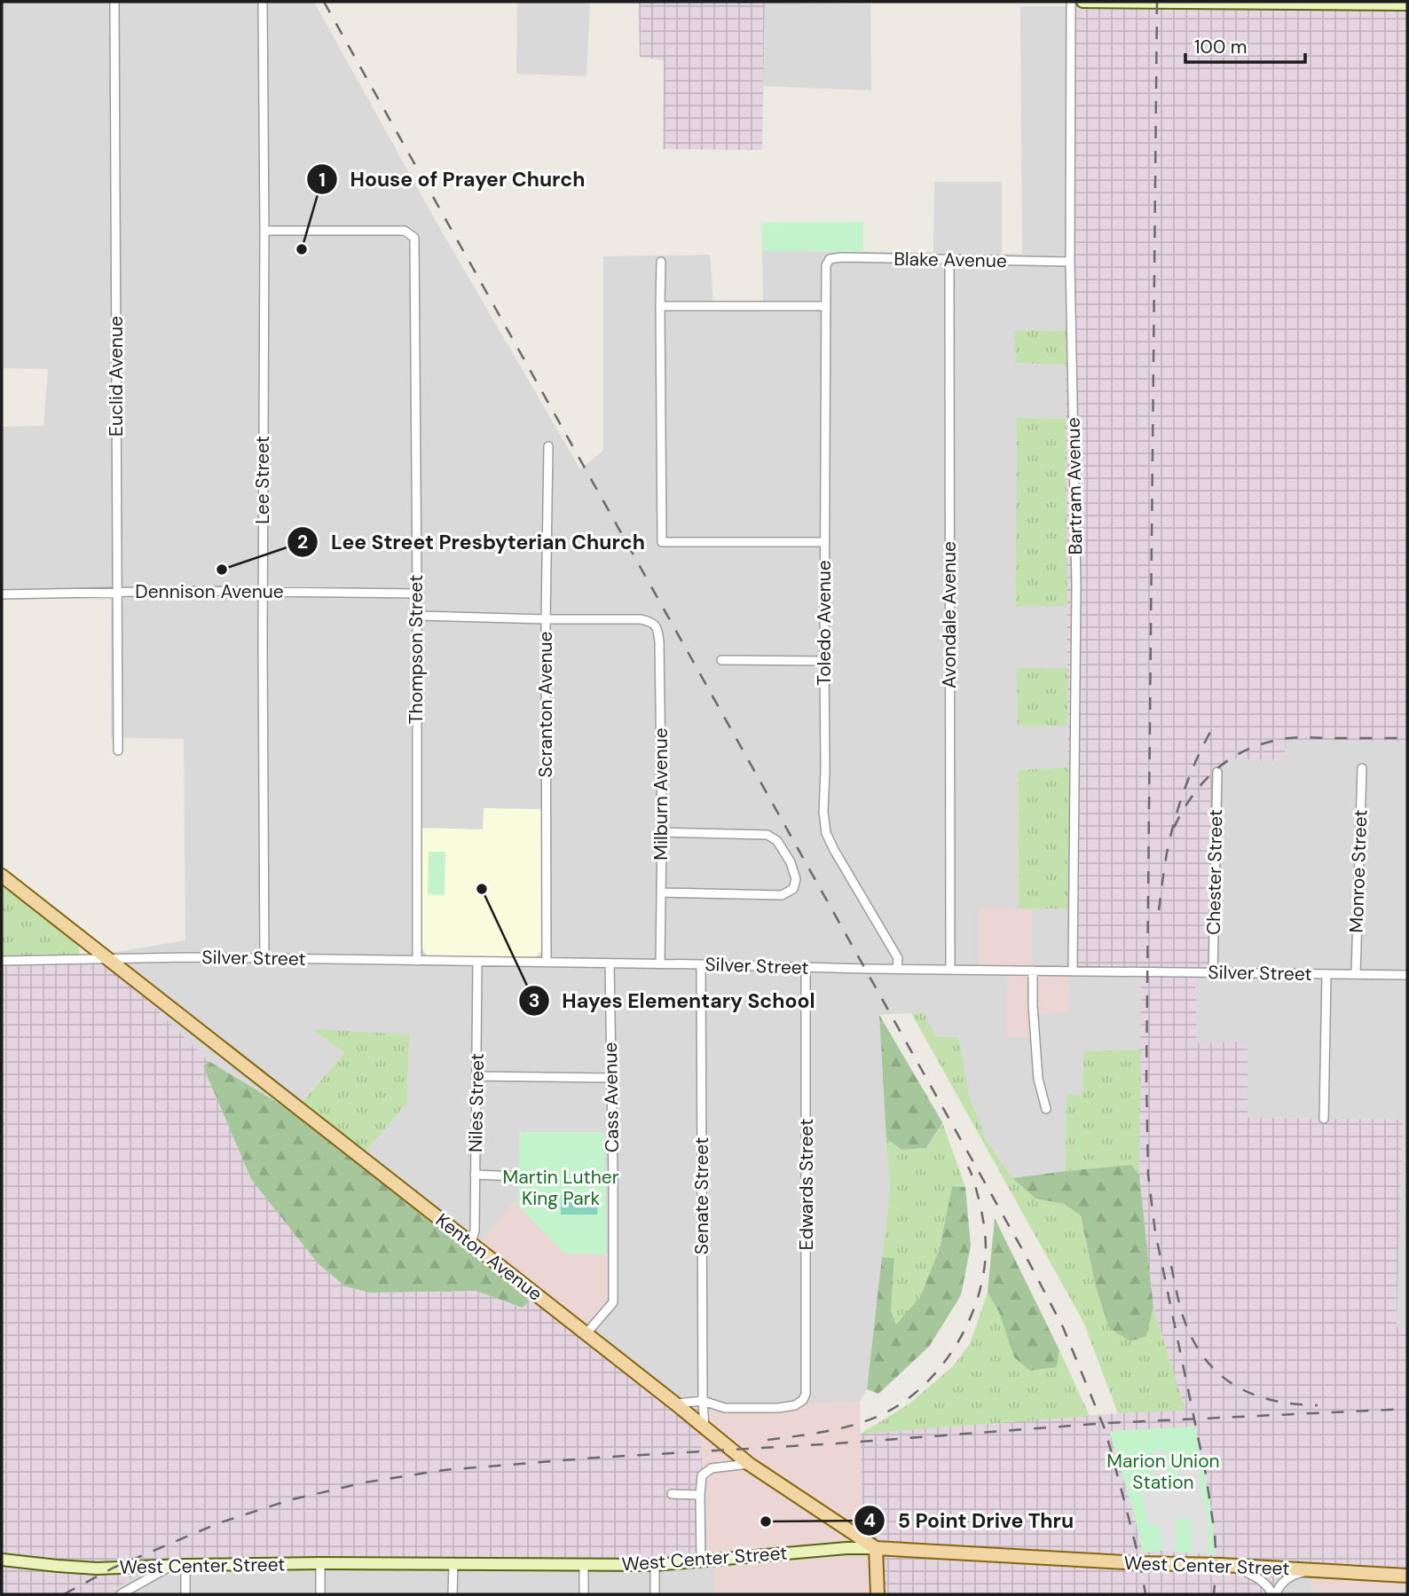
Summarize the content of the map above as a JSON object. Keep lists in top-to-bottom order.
{
  "streets": {
    "main road": ["Kenton Avenue", "West Center Street"],
    "street": [
      "Blake Avenue",
      "Euclid Avenue",
      "Lee Street",
      "Bartram Avenue",
      "Dennison Avenue",
      "Avondale Avenue",
      "Toledo Avenue",
      "Thompson Street",
      "Scranton Avenue",
      "Milburn Avenue",
      "Monroe Street",
      "Chester Street",
      "Silver Street",
      "Cass Avenue",
      "Niles Street",
      "Edwards Street",
      "Senate Street"
    ]
  },
  "crossings": [
    ["Blake Avenue", "Bartram Avenue"],
    ["Blake Avenue", "Avondale Avenue"],
    ["Blake Avenue", "Toledo Avenue"],
    ["Euclid Avenue", "Dennison Avenue"],
    ["Lee Street", "Dennison Avenue"],
    ["Lee Street", "Thompson Street"],
    ["Lee Street", "Silver Street"],
    ["Bartram Avenue", "Silver Street"],
    ["Dennison Avenue", "Thompson Street"],
    ["Avondale Avenue", "Silver Street"],
    ["Toledo Avenue", "Silver Street"],
    ["Thompson Street", "Silver Street"],
    ["Scranton Avenue", "Milburn Avenue"],
    ["Scranton Avenue", "Silver Street"],
    ["Milburn Avenue", "Silver Street"],
    ["Monroe Street", "Silver Street"],
    ["Chester Street", "Silver Street"],
    ["Silver Street", "Cass Avenue"],
    ["Silver Street", "Niles Street"],
    ["Silver Street", "Edwards Street"],
    ["Silver Street", "Senate Street"],
    ["Silver Street", "Kenton Avenue"],
    ["Cass Avenue", "Kenton Avenue"],
    ["Niles Street", "Kenton Avenue"],
    ["Edwards Street", "Senate Street"],
    ["Senate Street", "Kenton Avenue"],
    ["Kenton Avenue", "West Center Street"]
  ],
  "parks": ["Martin Luther King Park", "Marion Union Station"],
  "places": [
    "House of Prayer Church",
    "Lee Street Presbyterian Church",
    "Hayes Elementary School",
    "5 Point Drive Thru"
  ],
  "scale_bar": "100 m"
}
